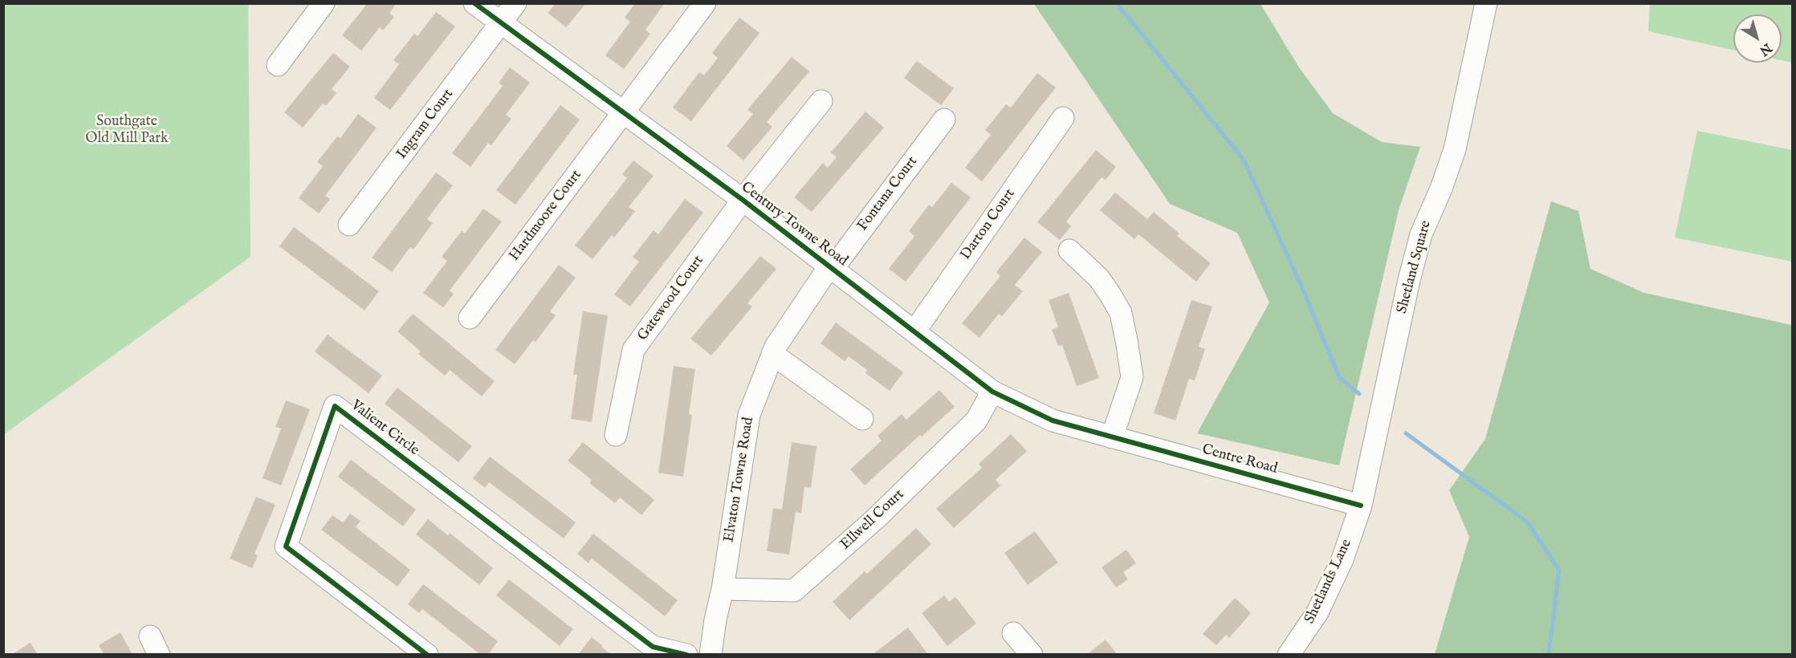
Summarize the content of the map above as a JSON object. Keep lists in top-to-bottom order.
{
  "streets": {
    "street": [
      "Ingram Court",
      "Fontana Court",
      "Hardmoore Court",
      "Century Towne Road",
      "Darton Court",
      "Shetland Square",
      "Gatewood Court",
      "Valient Circle",
      "Centre Road",
      "Elvaton Towne Road",
      "Ellwell Court",
      "Shetlands Lane"
    ]
  },
  "crossings": [
    ["Ingram Court", "Century Towne Road"],
    ["Fontana Court", "Century Towne Road"],
    ["Fontana Court", "Elvaton Towne Road"],
    ["Hardmoore Court", "Century Towne Road"],
    ["Century Towne Road", "Darton Court"],
    ["Century Towne Road", "Gatewood Court"],
    ["Century Towne Road", "Centre Road"],
    ["Century Towne Road", "Elvaton Towne Road"],
    ["Century Towne Road", "Ellwell Court"],
    ["Shetland Square", "Centre Road"],
    ["Shetland Square", "Shetlands Lane"],
    ["Centre Road", "Shetlands Lane"],
    ["Elvaton Towne Road", "Ellwell Court"]
  ],
  "parks": ["Southgate Old Mill Park"],
  "north": "bottom right"
}
